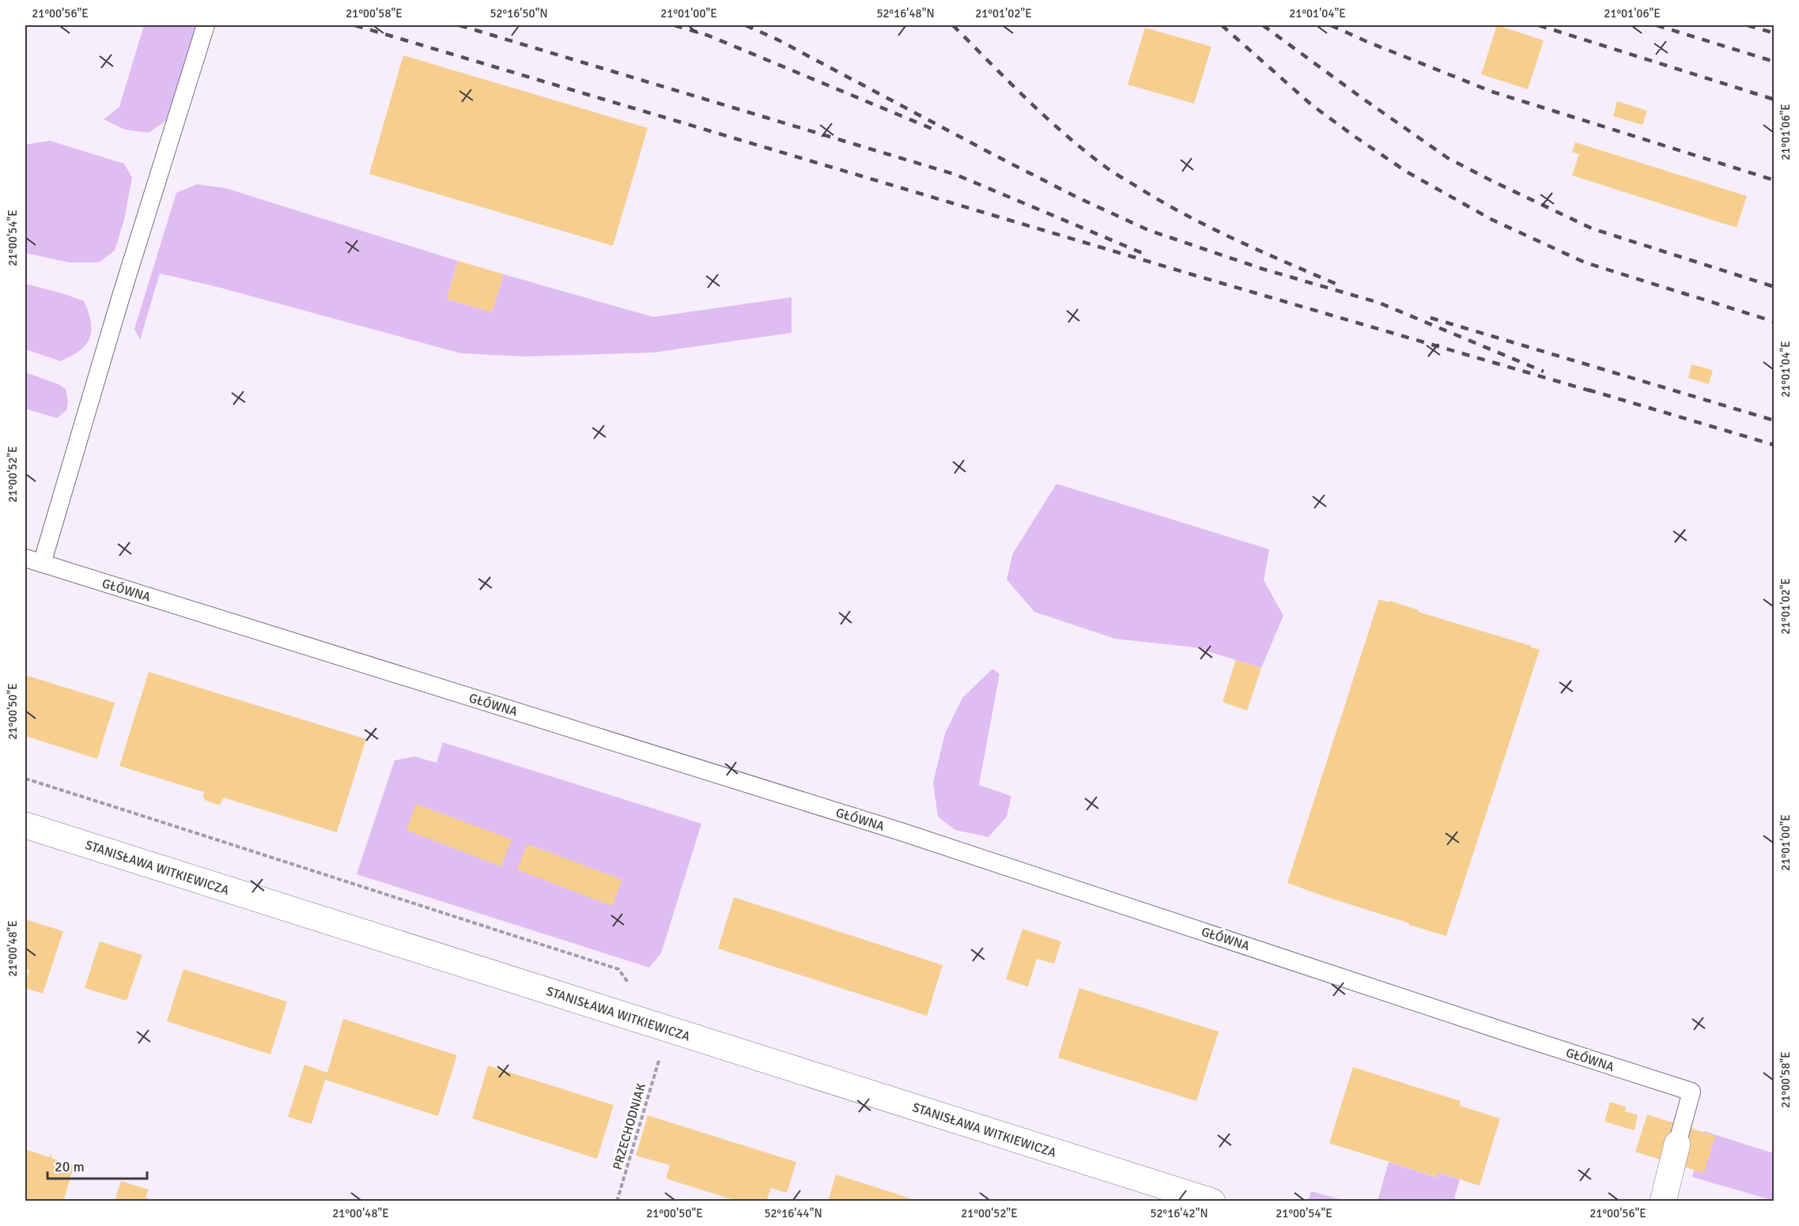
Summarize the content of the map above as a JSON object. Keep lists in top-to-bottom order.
{
  "streets": {
    "street": ["STANISŁAWA WITKIEWICZA"],
    "lane": ["GŁÓWNA"],
    "path": ["PRZECHODNIAK"]
  },
  "scale_bar": "20 m",
  "coordinates": [
    "21°00'56\"E",
    "21°00'58\"E",
    "52°16'50\"N",
    "21°01'00\"E",
    "52°16'48\"N",
    "21°01'02\"E",
    "21°01'04\"E",
    "21°01'06\"E",
    "21°00'54\"E",
    "21°00'52\"E",
    "21°00'50\"E",
    "21°00'48\"E",
    "52°16'44\"N",
    "52°16'42\"N"
  ]
}
